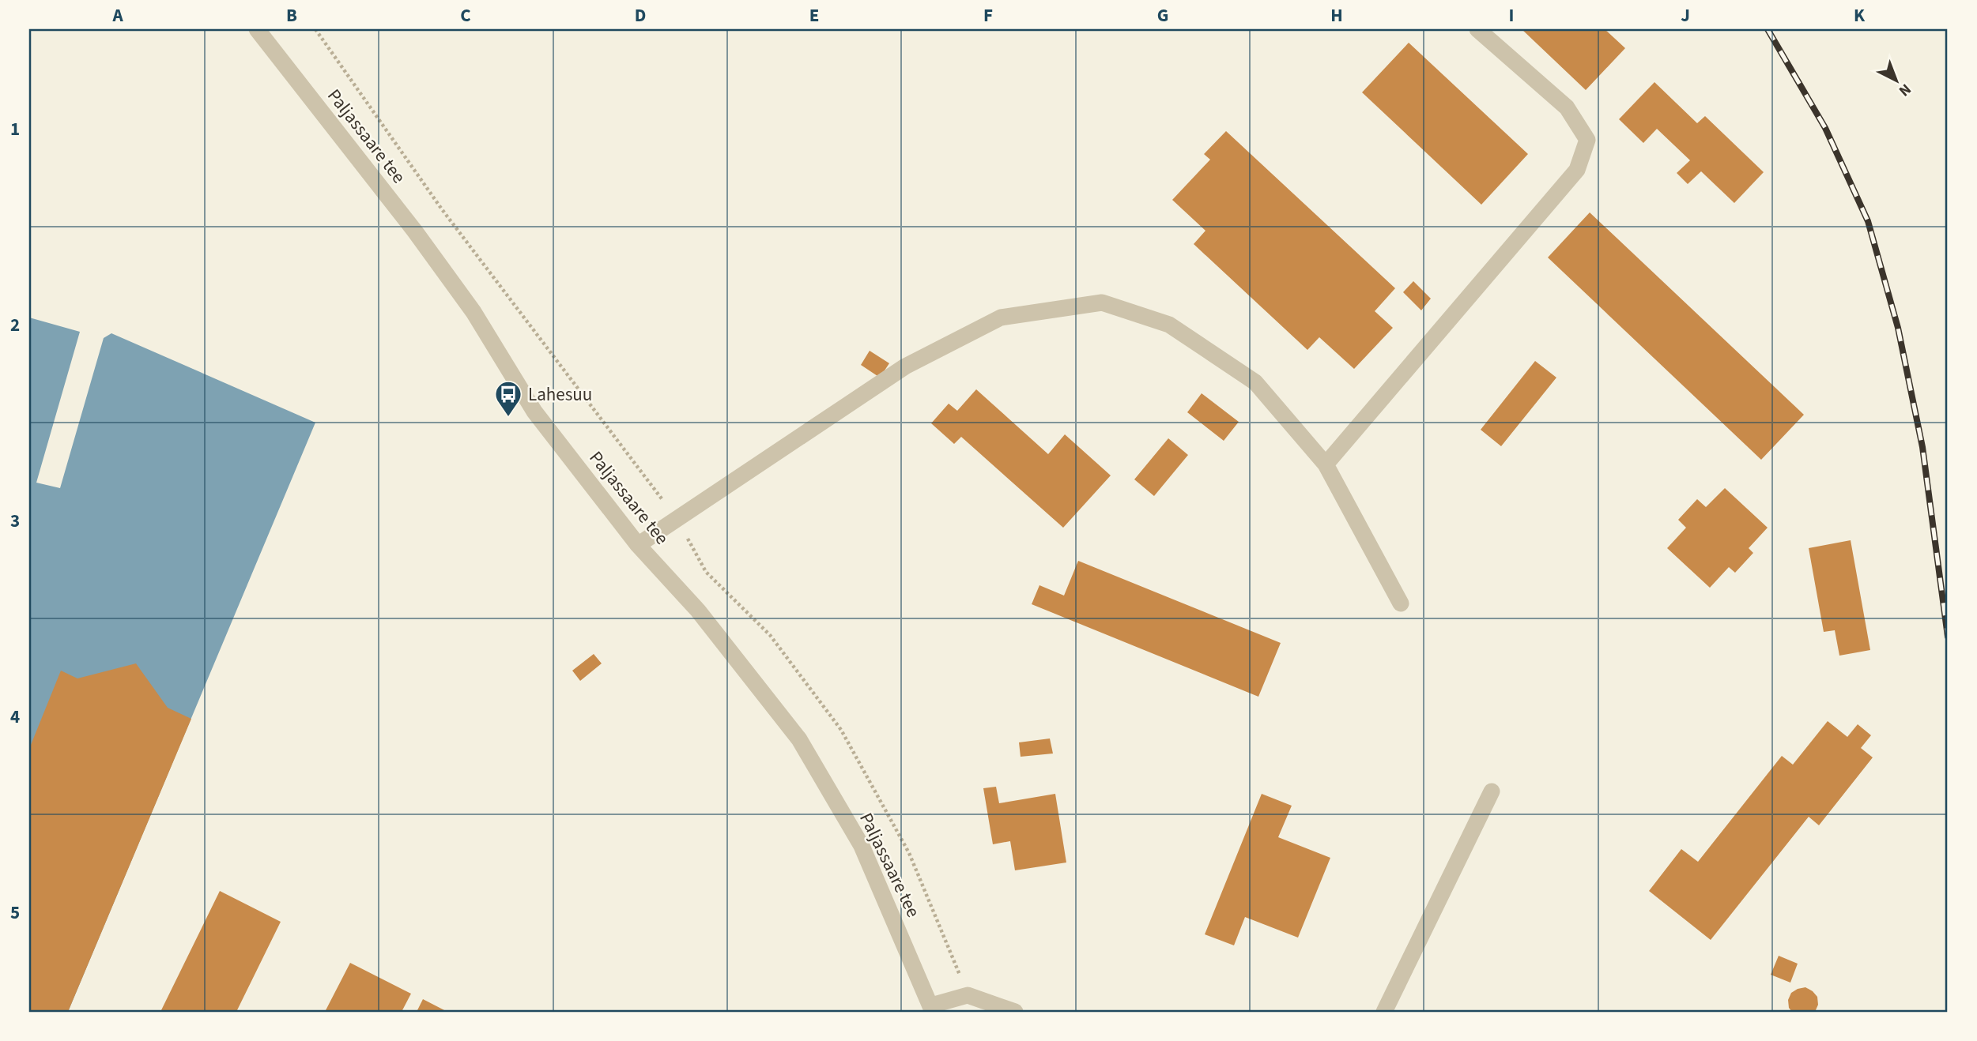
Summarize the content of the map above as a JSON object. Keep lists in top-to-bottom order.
{
  "streets": {
    "street": ["Paljassaare tee"]
  },
  "places": {
    "bus stop": ["Lahesuu"]
  },
  "north": "bottom right",
  "grid": {
    "columns": [
      "A",
      "B",
      "C",
      "D",
      "E",
      "F",
      "G",
      "H",
      "I",
      "J",
      "K"
    ],
    "rows": [
      "1",
      "2",
      "3",
      "4",
      "5"
    ]
  }
}
